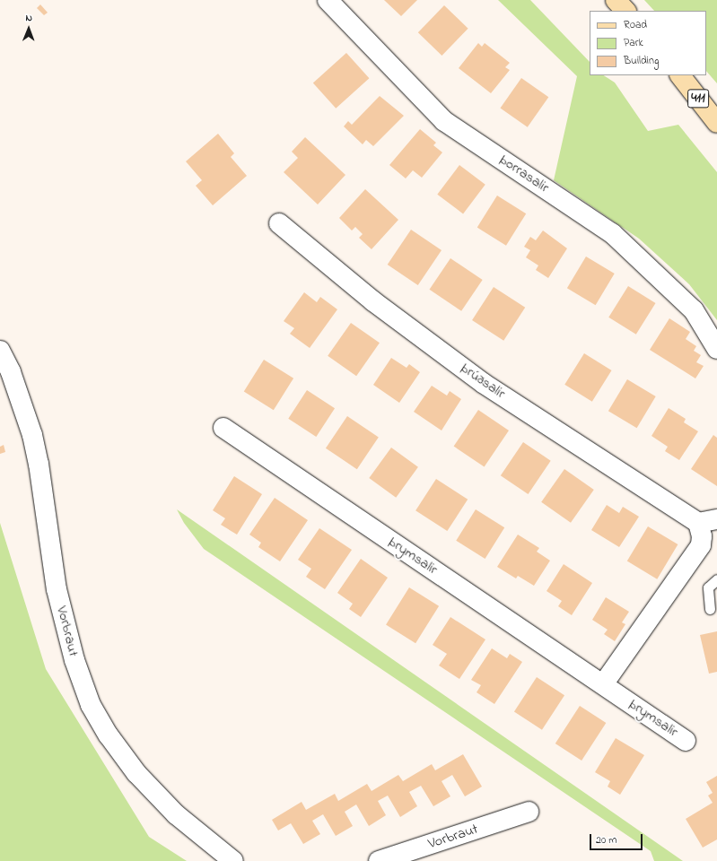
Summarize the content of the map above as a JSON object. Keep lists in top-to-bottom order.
{
  "streets": {
    "main road": ["411"],
    "street": [
      "Þorrasalir",
      "Þrúðsalir",
      "Þrymsalir",
      "Vorbraut"
    ]
  },
  "legend": ["Road", "Park", "Building"],
  "scale_bar": "20 m",
  "north": "top"
}
